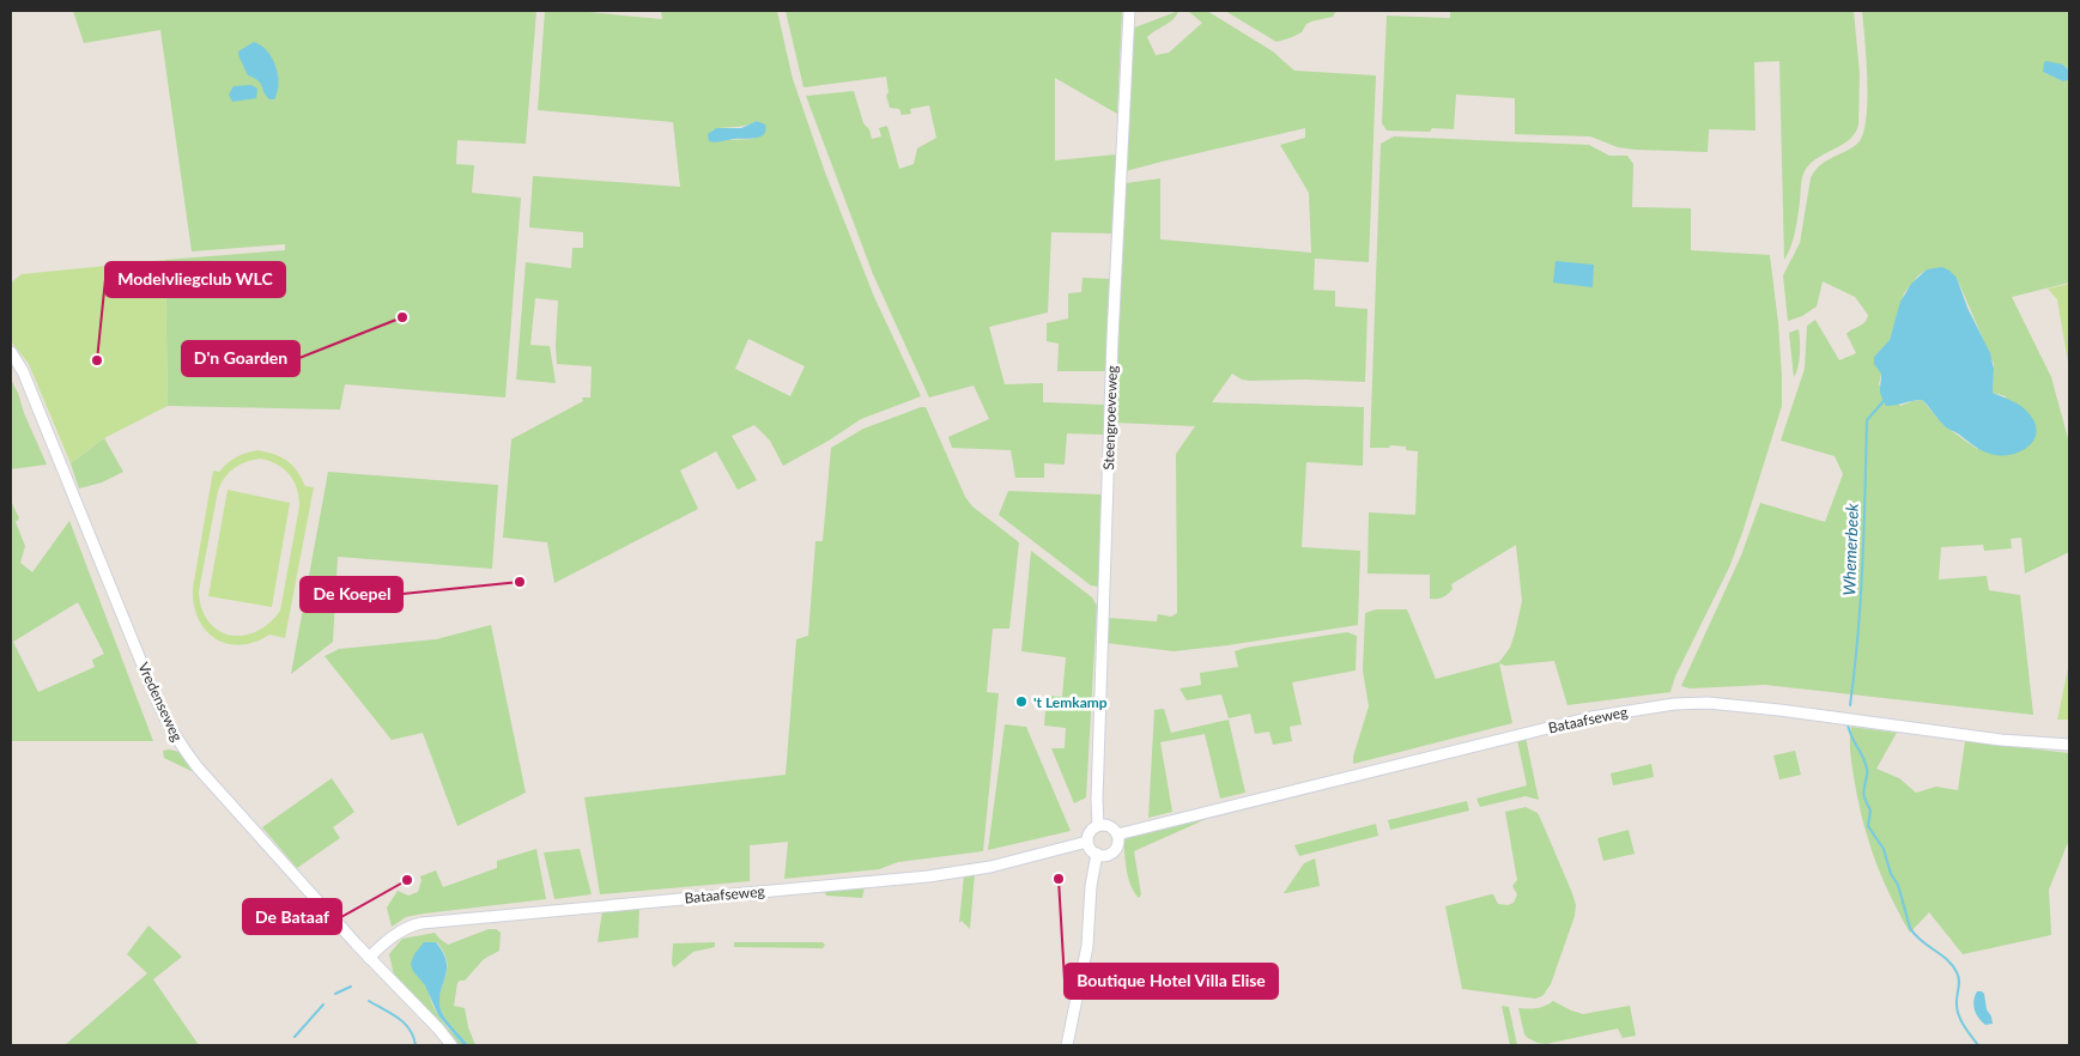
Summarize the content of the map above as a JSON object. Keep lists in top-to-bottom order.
{
  "streets": {
    "main road": ["Steengroeveweg", "Vredenseweg", "Bataafseweg"]
  },
  "crossings": [
    ["Steengroeveweg", "Bataafseweg"],
    ["Vredenseweg", "Bataafseweg"]
  ],
  "water": ["Whemerbeek"],
  "places": [
    "D'n Goarden",
    "Modelvliegclub WLC",
    "De Koepel",
    "'t Lemkamp",
    "Boutique Hotel Villa Elise",
    "De Bataaf"
  ]
}
